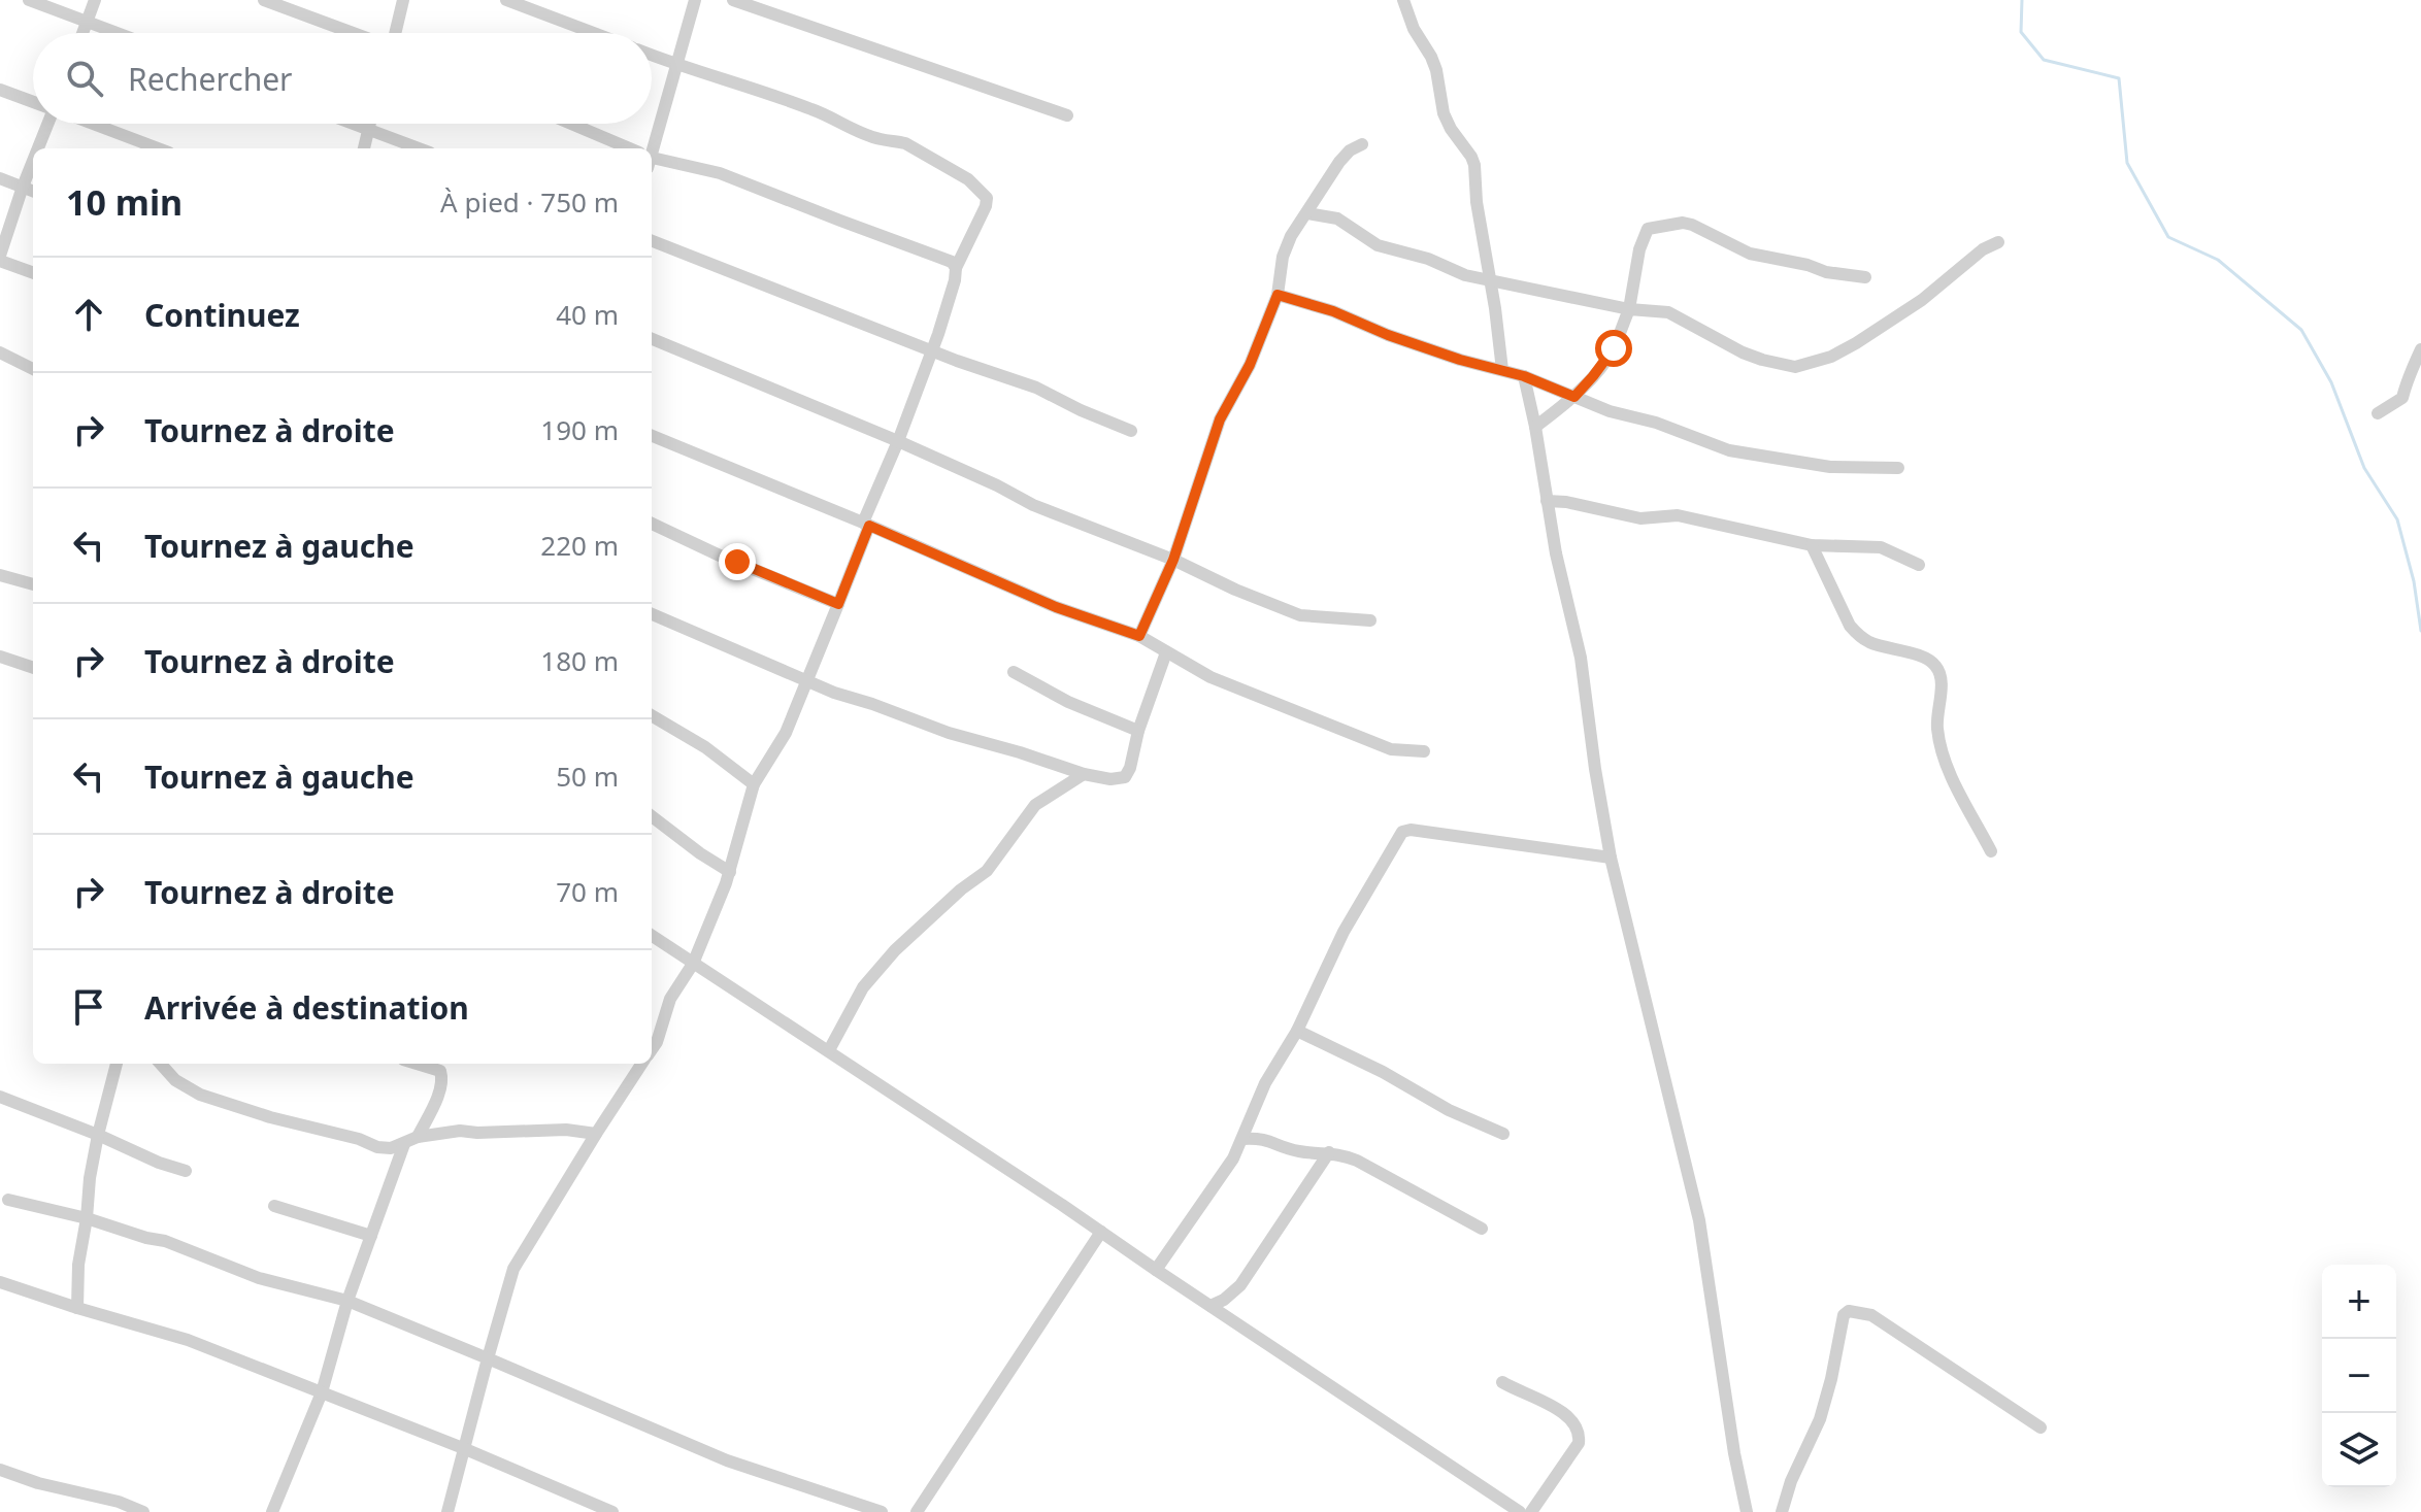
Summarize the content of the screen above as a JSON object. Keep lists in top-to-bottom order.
{
  "page": {
    "search": "Rechercher",
    "heading": ["10 min", "À pied · 750 m"],
    "list": [
      ["Continuez", "40 m"],
      ["Tournez à droite", "190 m"],
      ["Tournez à gauche", "220 m"],
      ["Tournez à droite", "180 m"],
      ["Tournez à gauche", "50 m"],
      ["Tournez à droite", "70 m"],
      "Arrivée à destination"
    ],
    "map_buttons": ["+", "−"]
  }
}
